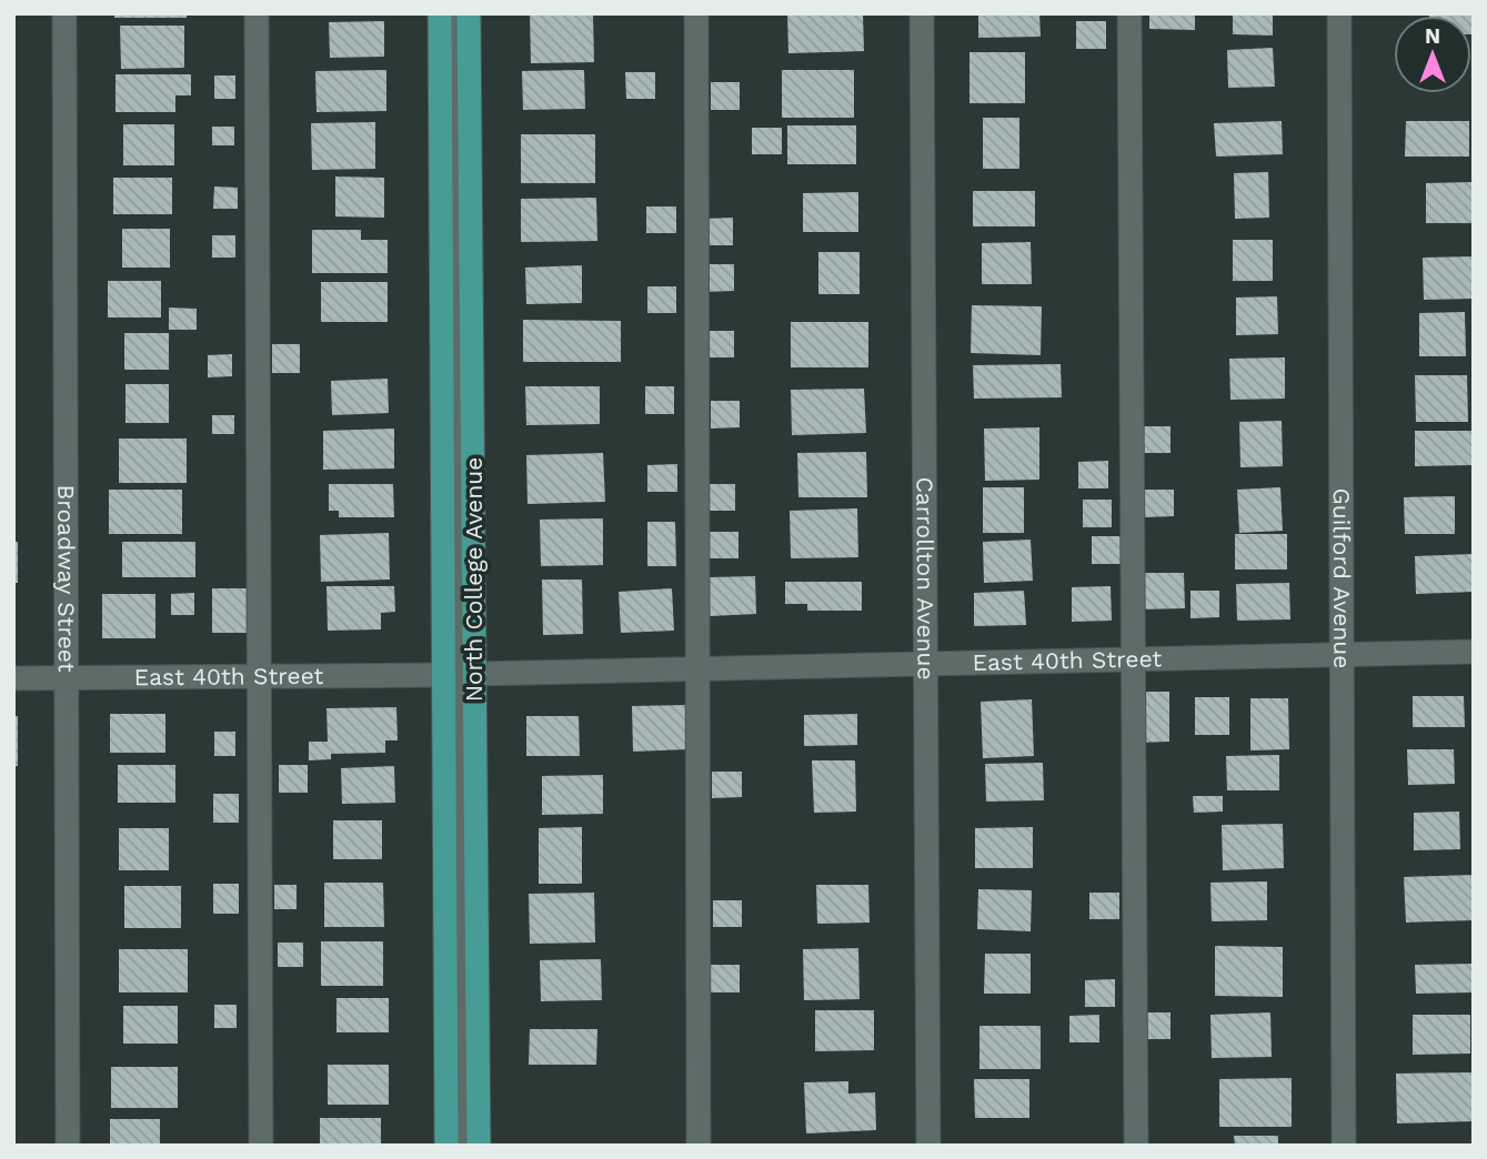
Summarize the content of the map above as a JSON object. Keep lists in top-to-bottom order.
{
  "streets": {
    "main road": ["North College Avenue"],
    "street": [
      "Broadway Street",
      "Carrollton Avenue",
      "Guilford Avenue",
      "East 40th Street"
    ]
  },
  "crossings": [
    ["Broadway Street", "East 40th Street"],
    ["North College Avenue", "East 40th Street"],
    ["Carrollton Avenue", "East 40th Street"],
    ["Guilford Avenue", "East 40th Street"]
  ],
  "north": "top"
}
